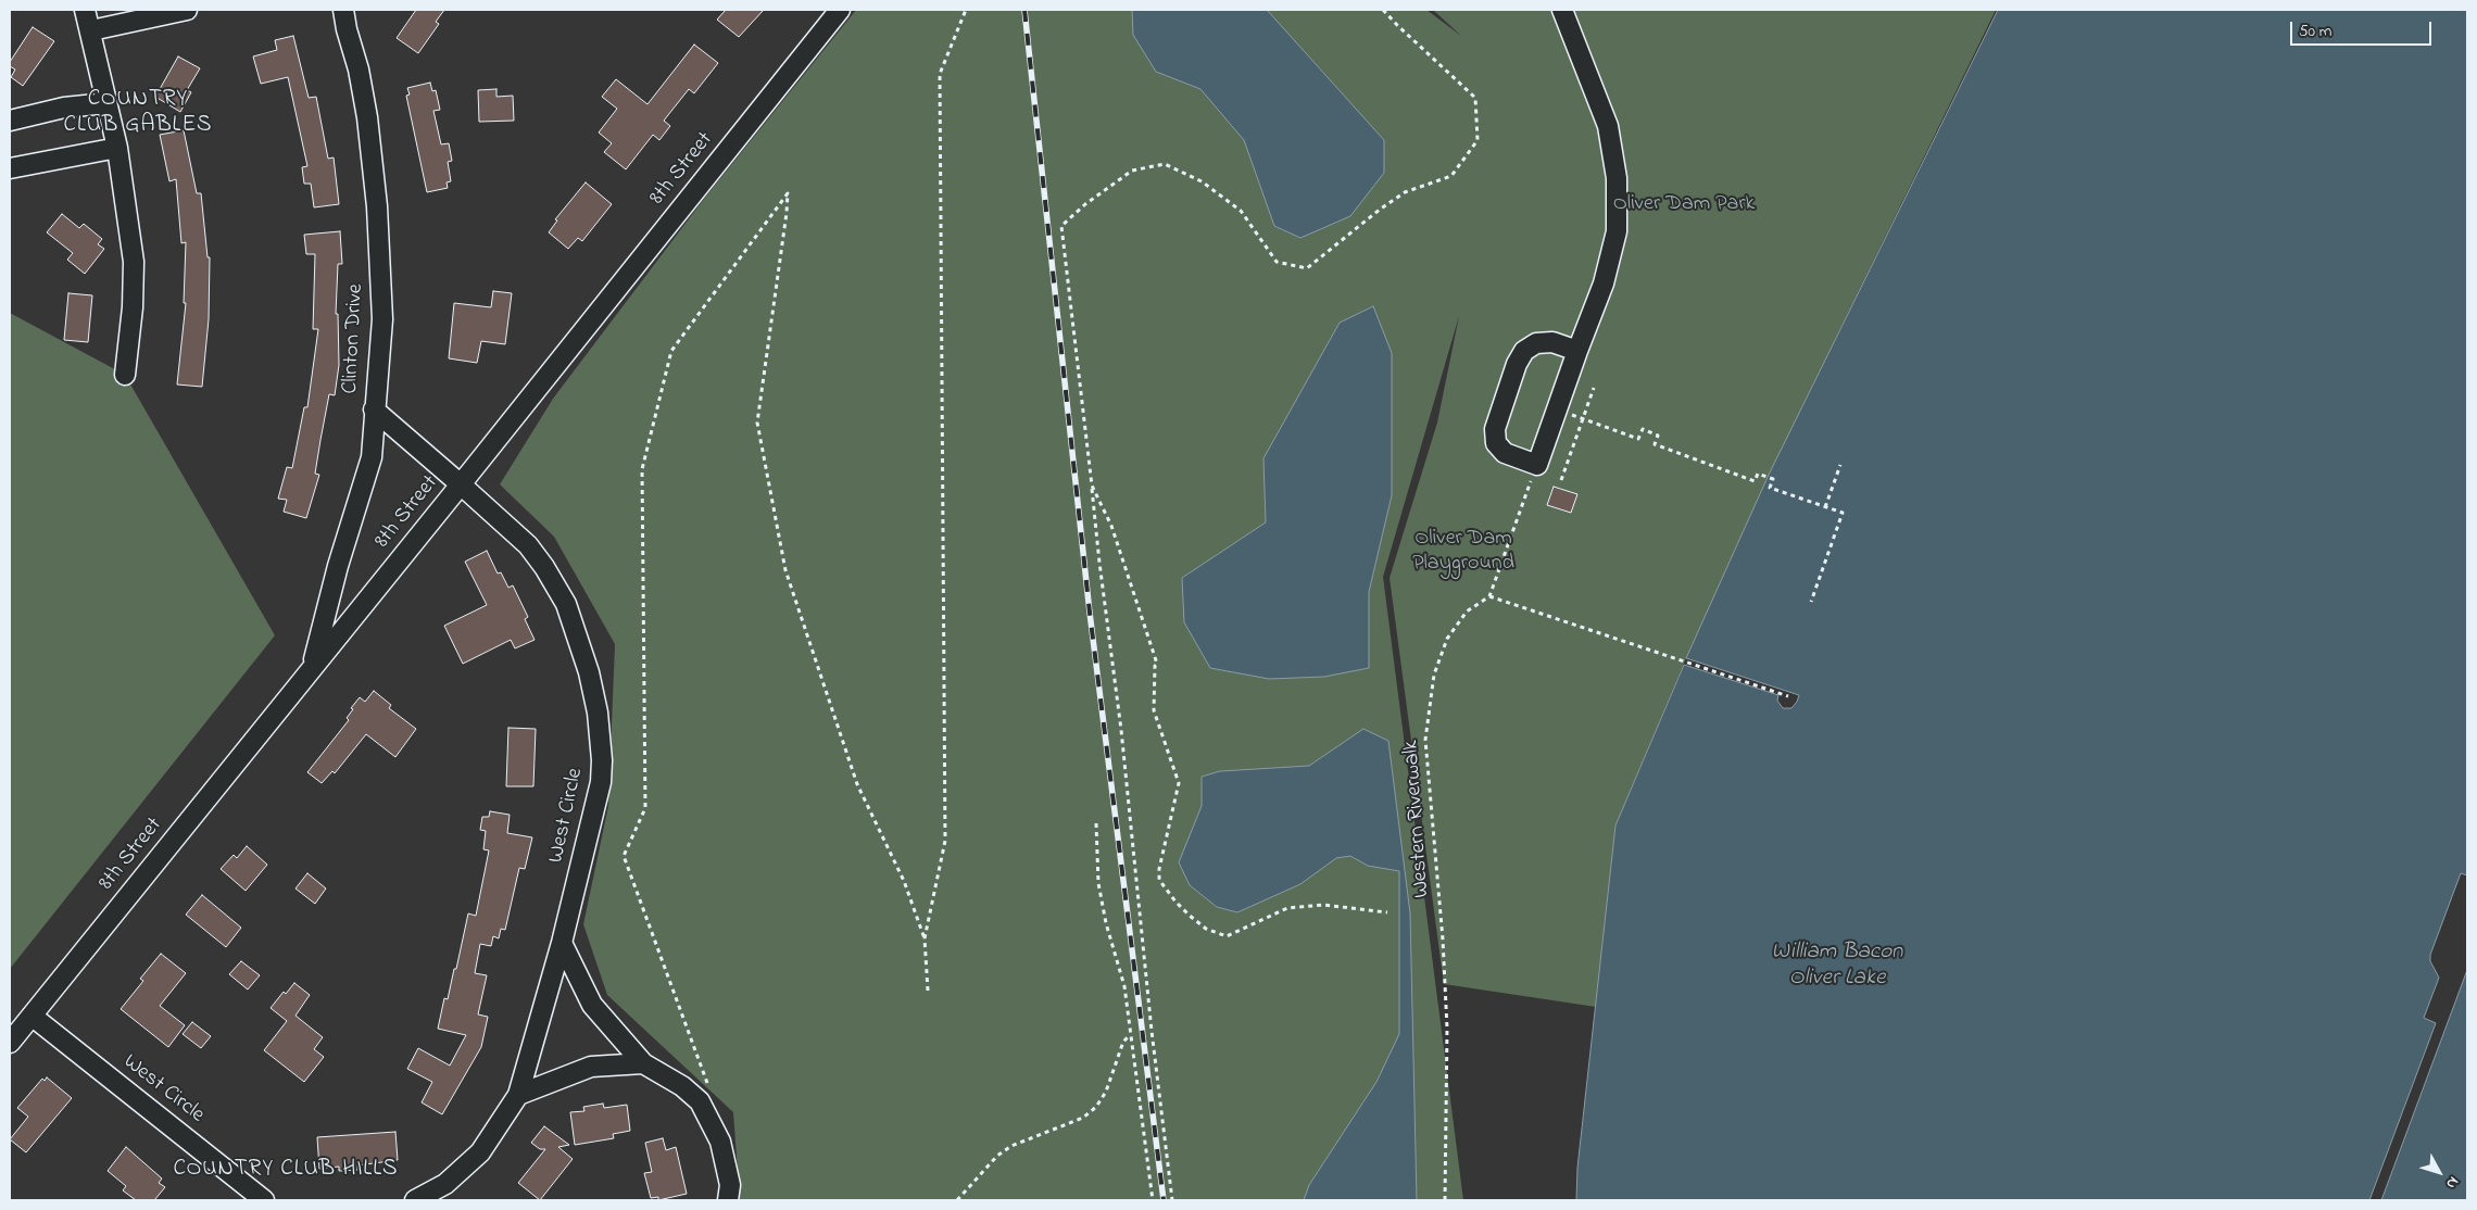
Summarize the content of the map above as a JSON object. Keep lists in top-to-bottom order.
{
  "streets": {
    "street": ["8th Street", "Clinton Drive", "West Circle"],
    "path": ["Western Riverwalk"]
  },
  "crossings": [
    ["8th Street", "Clinton Drive"],
    ["8th Street", "West Circle"],
    ["Clinton Drive", "West Circle"]
  ],
  "districts": ["COUNTRY CLUB GABLES", "COUNTRY CLUB HILLS"],
  "water": ["William Bacon Oliver Lake"],
  "parks": ["Oliver Dam Park", "Oliver Dam Playground"],
  "scale_bar": "50 m",
  "north": "bottom right"
}
